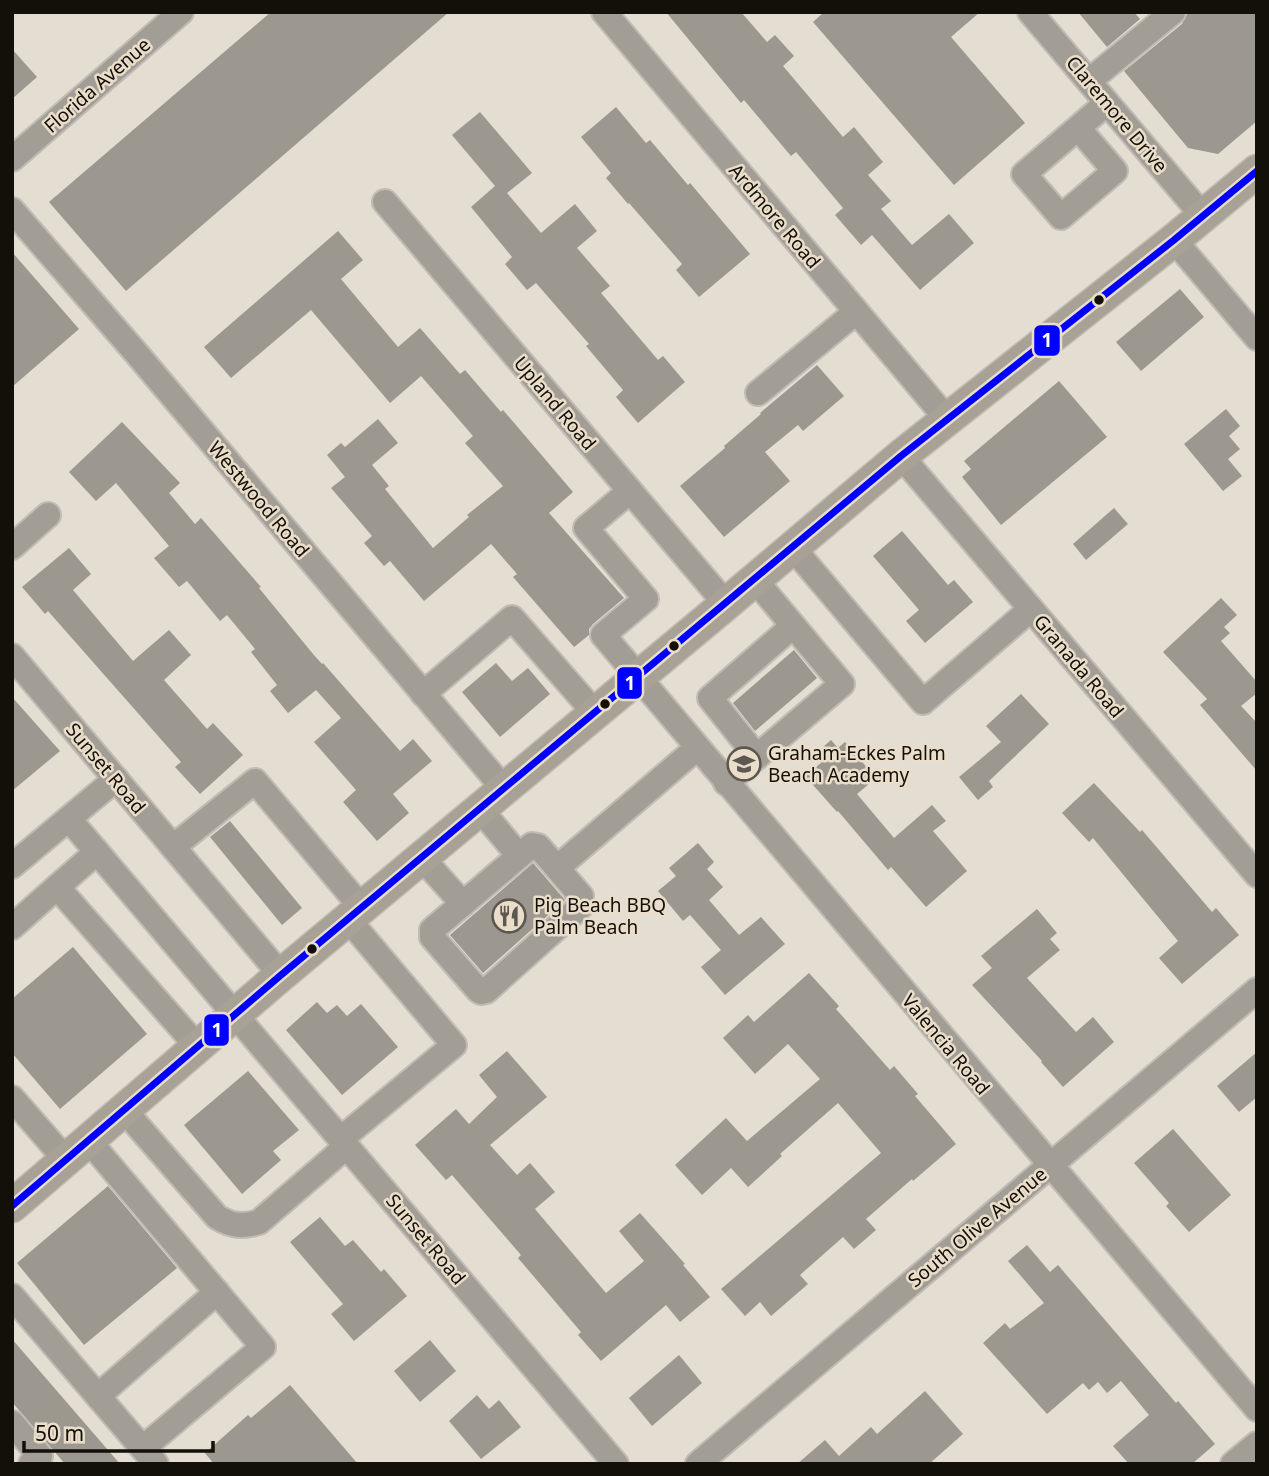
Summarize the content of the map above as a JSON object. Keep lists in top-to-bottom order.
{
  "streets": {
    "street": [
      "Florida Avenue",
      "Claremore Drive",
      "Ardmore Road",
      "Upland Road",
      "Westwood Road",
      "Granada Road",
      "Sunset Road",
      "Valencia Road",
      "South Olive Avenue"
    ]
  },
  "crossings": [
    ["Upland Road", "Valencia Road"],
    ["Valencia Road", "South Olive Avenue"]
  ],
  "places": {
    "school or university": ["Graham-Eckes Palm Beach Academy"],
    "restaurant": ["Pig Beach BBQ Palm Beach"]
  },
  "lines": ["transit line 1"],
  "scale_bar": "50 m"
}
